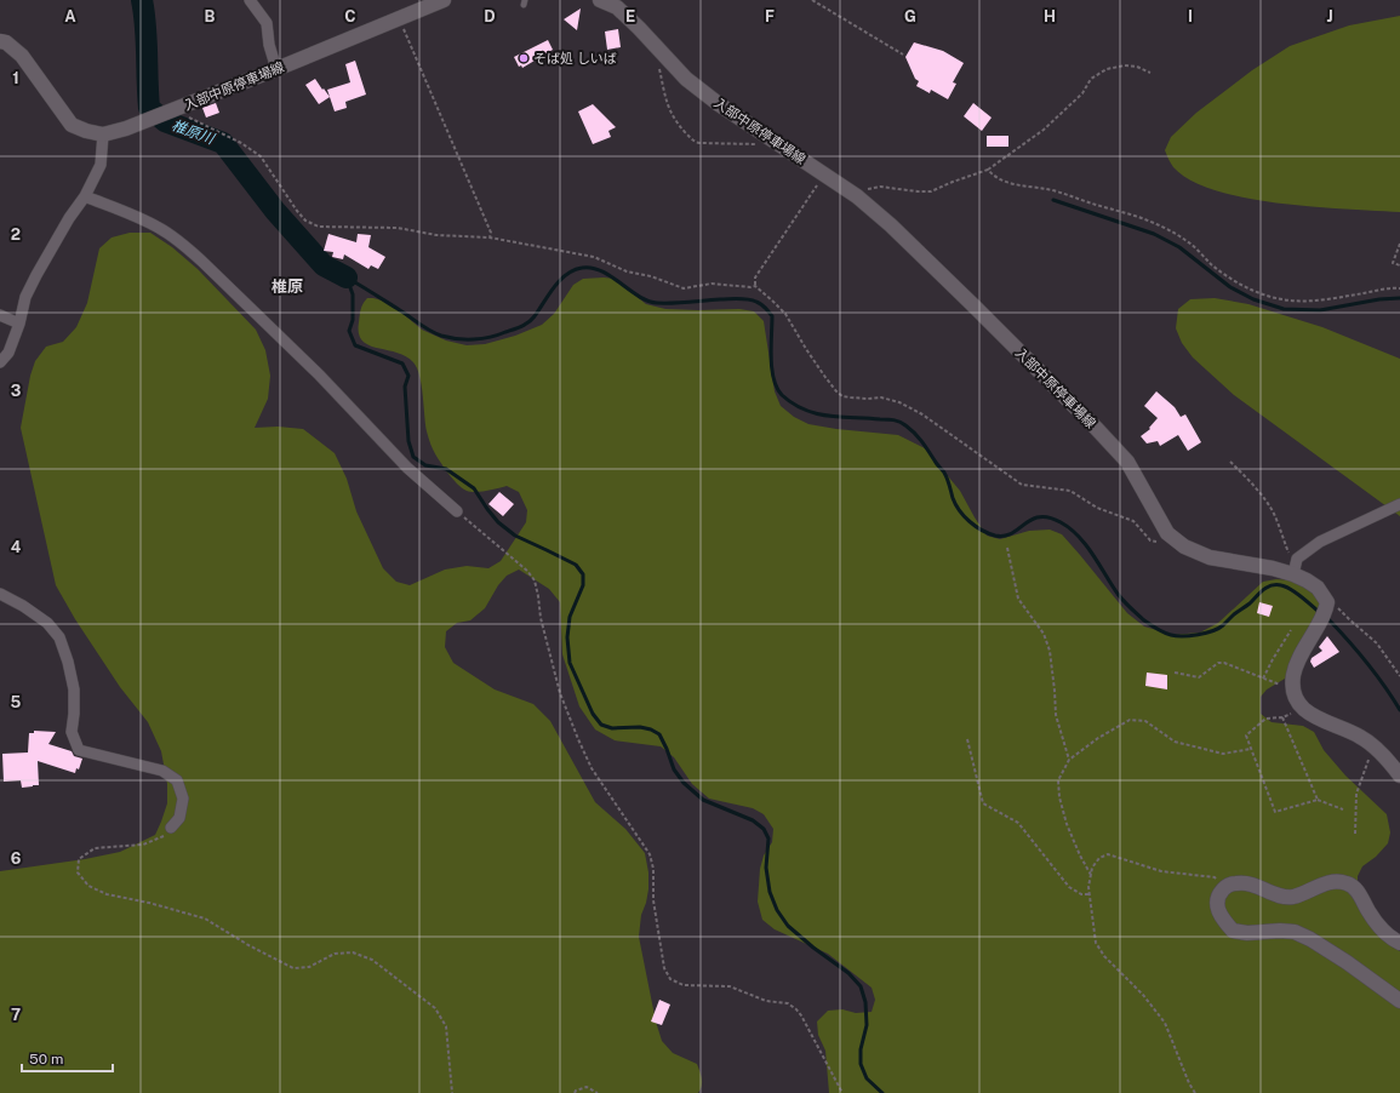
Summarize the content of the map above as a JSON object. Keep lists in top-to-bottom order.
{
  "streets": {
    "main road": ["入部中原停車場線"]
  },
  "districts": ["椎原"],
  "water": ["椎原川"],
  "places": ["そば処 しいば"],
  "scale_bar": "50 m",
  "grid": {
    "columns": [
      "A",
      "B",
      "C",
      "D",
      "E",
      "F",
      "G",
      "H",
      "I",
      "J"
    ],
    "rows": [
      "1",
      "2",
      "3",
      "4",
      "5",
      "6",
      "7"
    ]
  }
}
